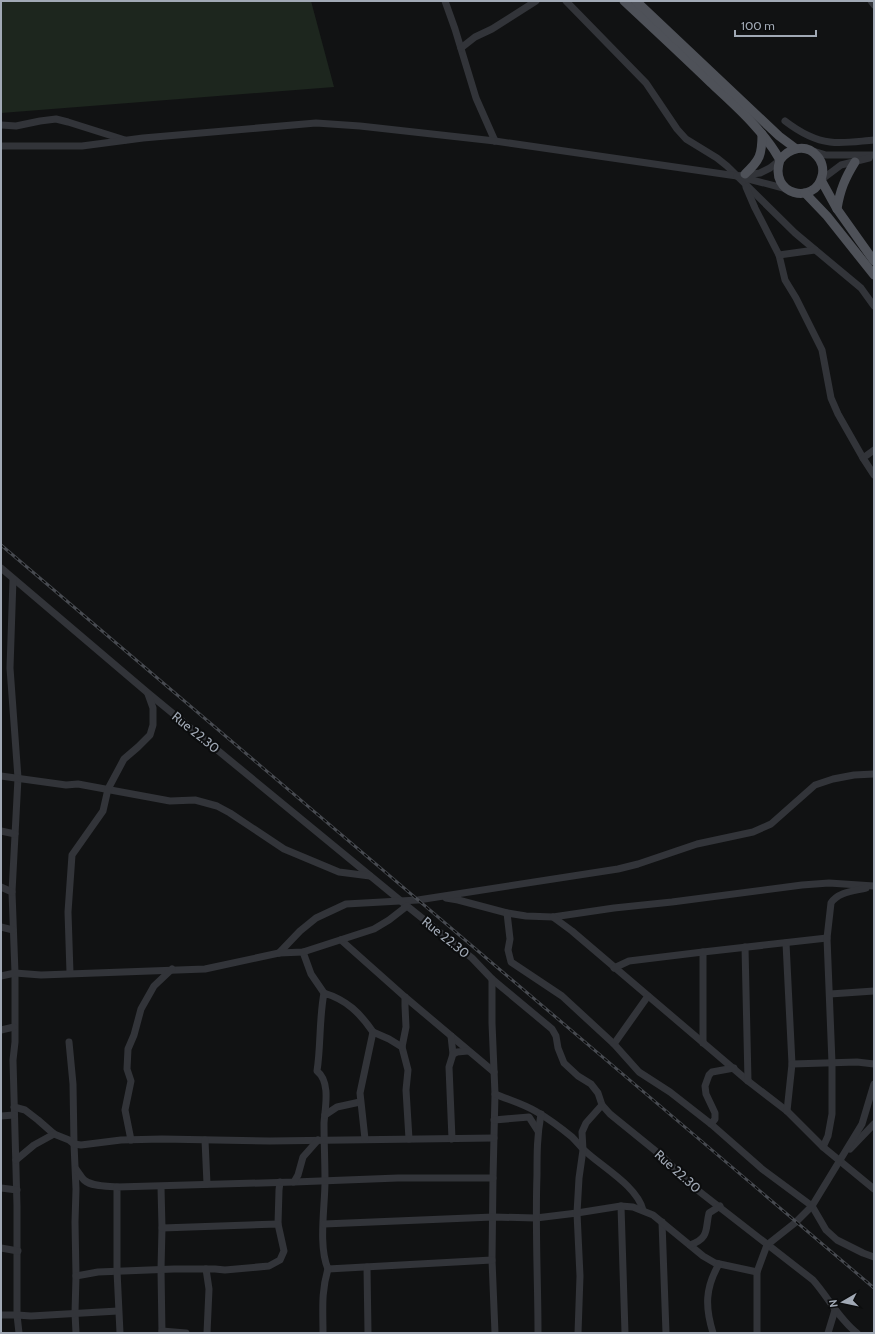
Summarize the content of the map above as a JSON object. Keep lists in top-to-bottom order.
{
  "streets": {
    "street": ["Rue 22.30"]
  },
  "scale_bar": "100 m",
  "north": "left"
}
